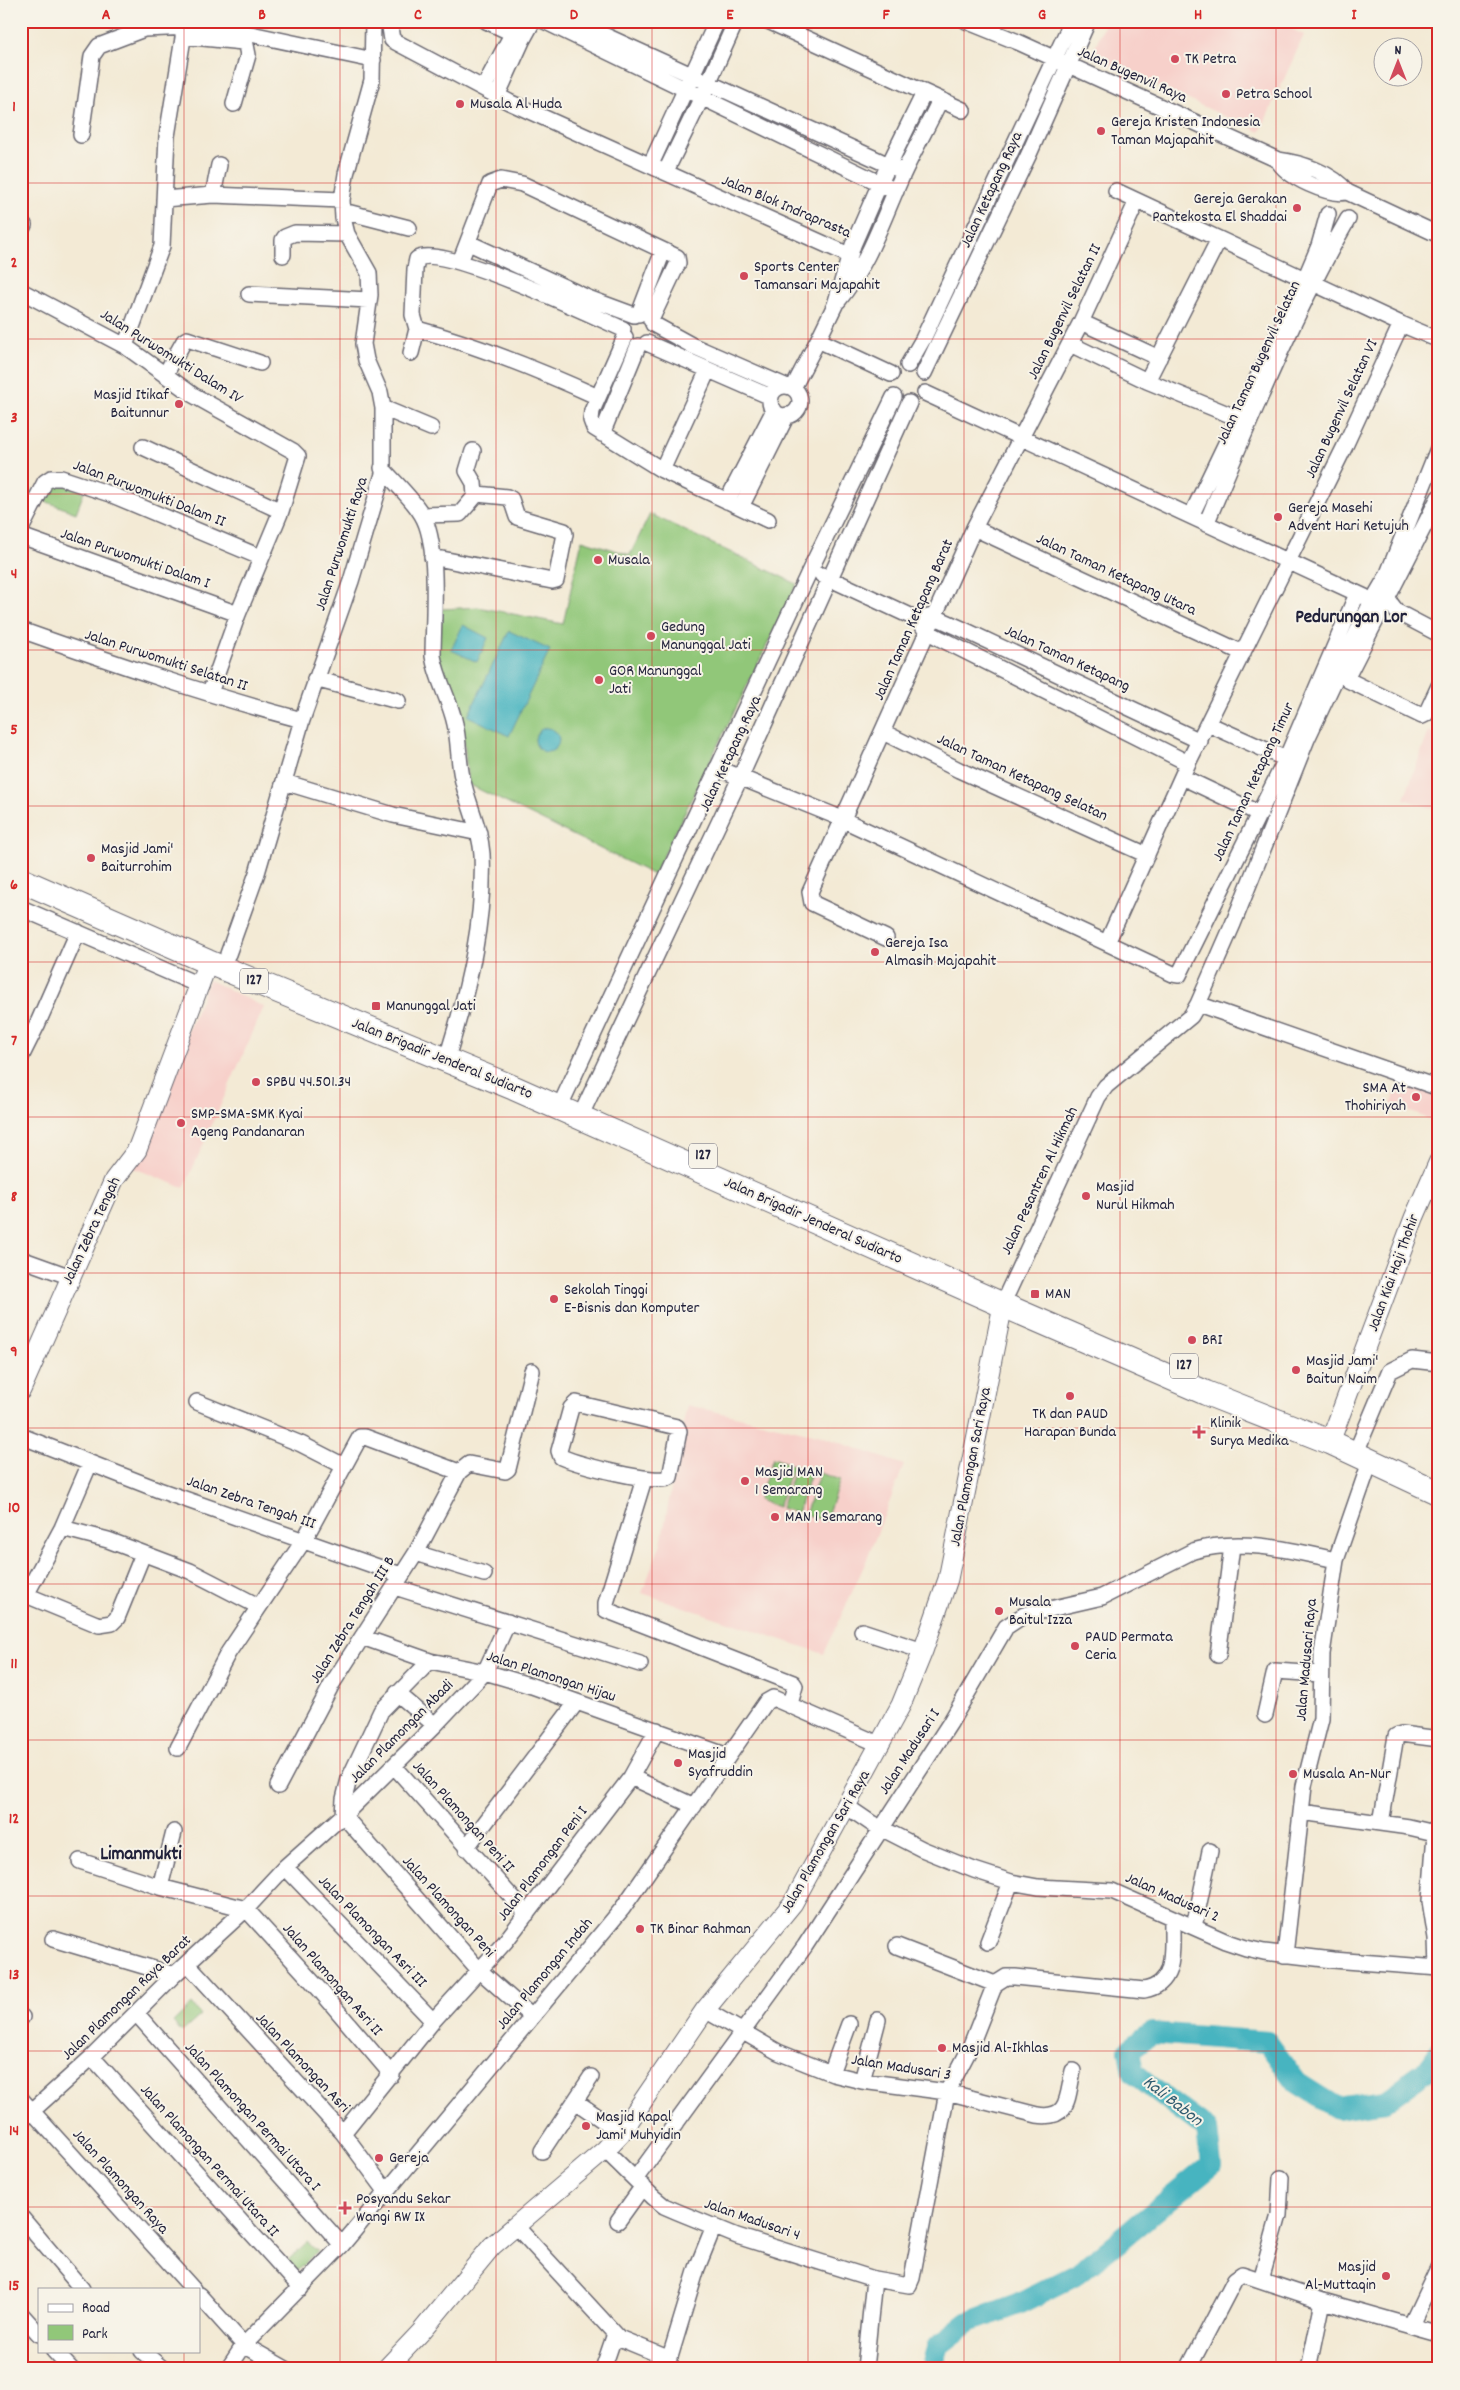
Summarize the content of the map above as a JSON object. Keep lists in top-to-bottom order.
{
  "streets": {
    "main road": ["127", "Jalan Brigadir Jenderal Sudiarto"],
    "street": [
      "Jalan Bugenvil Raya",
      "Jalan Ketapang Raya",
      "Jalan Blok Indraprasta",
      "Jalan Bugenvil Selatan II",
      "Jalan Purwomukti Dalam IV",
      "Jalan Taman Bugenvil Selatan",
      "Jalan Bugenvil Selatan VI",
      "Jalan Purwomukti Dalam II",
      "Jalan Purwomukti Raya",
      "Jalan Purwomukti Dalam I",
      "Jalan Taman Ketapang Utara",
      "Jalan Taman Ketapang Barat",
      "Jalan Taman Ketapang",
      "Jalan Purwomukti Selatan II",
      "Jalan Taman Ketapang Selatan",
      "Jalan Taman Ketapang Timur",
      "Jalan Pesantren Al Hikmah",
      "Jalan Zebra Tengah",
      "Jalan Kiai Haji Thohir",
      "Jalan Plamongan Sari Raya",
      "Jalan Zebra Tengah III",
      "Jalan Zebra Tengah III B",
      "Jalan Madusari Raya",
      "Jalan Plamongan Hijau",
      "Jalan Plamongan Abadi",
      "Jalan Madusari I",
      "Jalan Plamongan Peni II",
      "Jalan Plamongan Peni I",
      "Jalan Madusari 2",
      "Jalan Plamongan Peni",
      "Jalan Plamongan Asri III",
      "Jalan Plamongan Indah",
      "Jalan Plamongan Asri II",
      "Jalan Plamongan Raya Barat",
      "Jalan Plamongan Asri",
      "Jalan Madusari 3",
      "Jalan Plamongan Permai Utara I",
      "Jalan Plamongan Permai Utara II",
      "Jalan Plamongan Raya",
      "Jalan Madusari 4"
    ]
  },
  "crossings": [
    ["Jalan Bugenvil Raya", "Jalan Ketapang Raya"],
    ["Jalan Ketapang Raya", "Jalan Taman Ketapang"],
    ["Jalan Ketapang Raya", "Jalan Brigadir Jenderal Sudiarto"],
    ["Jalan Bugenvil Selatan II", "Jalan Taman Ketapang Barat"],
    ["Jalan Purwomukti Raya", "Jalan Purwomukti Selatan II"],
    ["Jalan Purwomukti Raya", "Jalan Brigadir Jenderal Sudiarto"],
    ["Jalan Purwomukti Raya", "Jalan Zebra Tengah"],
    ["Jalan Taman Ketapang Utara", "Jalan Taman Ketapang Barat"],
    ["Jalan Taman Ketapang Barat", "Jalan Taman Ketapang"],
    ["Jalan Taman Ketapang Barat", "Jalan Taman Ketapang Selatan"],
    ["Jalan Taman Ketapang", "Jalan Taman Ketapang Timur"],
    ["Jalan Brigadir Jenderal Sudiarto", "Jalan Pesantren Al Hikmah"],
    ["Jalan Brigadir Jenderal Sudiarto", "Jalan Zebra Tengah"],
    ["Jalan Brigadir Jenderal Sudiarto", "Jalan Kiai Haji Thohir"],
    ["Jalan Brigadir Jenderal Sudiarto", "Jalan Plamongan Sari Raya"],
    ["Jalan Brigadir Jenderal Sudiarto", "Jalan Madusari Raya"],
    ["Jalan Pesantren Al Hikmah", "Jalan Plamongan Sari Raya"],
    ["Jalan Plamongan Sari Raya", "Jalan Madusari I"],
    ["Jalan Plamongan Sari Raya", "Jalan Madusari 2"],
    ["Jalan Plamongan Sari Raya", "Jalan Plamongan Indah"],
    ["Jalan Plamongan Sari Raya", "Jalan Madusari 3"],
    ["Jalan Plamongan Sari Raya", "Jalan Madusari 4"],
    ["Jalan Zebra Tengah III", "Jalan Zebra Tengah III B"],
    ["Jalan Zebra Tengah III B", "Jalan Plamongan Hijau"],
    ["Jalan Madusari Raya", "Jalan Madusari I"],
    ["Jalan Madusari Raya", "Jalan Madusari 2"],
    ["Jalan Plamongan Hijau", "Jalan Plamongan Abadi"],
    ["Jalan Plamongan Hijau", "Jalan Plamongan Peni I"],
    ["Jalan Plamongan Hijau", "Jalan Plamongan Indah"],
    ["Jalan Plamongan Abadi", "Jalan Plamongan Peni II"],
    ["Jalan Plamongan Abadi", "Jalan Plamongan Peni"],
    ["Jalan Plamongan Abadi", "Jalan Plamongan Asri III"],
    ["Jalan Plamongan Abadi", "Jalan Plamongan Asri II"],
    ["Jalan Plamongan Abadi", "Jalan Plamongan Raya Barat"],
    ["Jalan Madusari I", "Jalan Madusari 2"],
    ["Jalan Madusari I", "Jalan Madusari 3"],
    ["Jalan Madusari I", "Jalan Madusari 4"],
    ["Jalan Plamongan Peni II", "Jalan Plamongan Peni I"],
    ["Jalan Plamongan Peni I", "Jalan Plamongan Peni"],
    ["Jalan Plamongan Peni I", "Jalan Plamongan Asri III"],
    ["Jalan Plamongan Peni I", "Jalan Plamongan Asri II"],
    ["Jalan Plamongan Peni I", "Jalan Plamongan Asri"],
    ["Jalan Plamongan Peni", "Jalan Plamongan Indah"],
    ["Jalan Plamongan Indah", "Jalan Plamongan Asri"],
    ["Jalan Plamongan Indah", "Jalan Plamongan Permai Utara I"],
    ["Jalan Plamongan Indah", "Jalan Plamongan Permai Utara II"],
    ["Jalan Plamongan Asri II", "Jalan Plamongan Raya Barat"],
    ["Jalan Plamongan Raya Barat", "Jalan Plamongan Asri"],
    ["Jalan Plamongan Raya Barat", "Jalan Plamongan Permai Utara I"],
    ["Jalan Plamongan Raya Barat", "Jalan Plamongan Permai Utara II"],
    ["Jalan Plamongan Raya Barat", "Jalan Plamongan Raya"],
    ["Jalan Madusari 3", "Jalan Madusari 4"]
  ],
  "districts": ["Pedurungan Lor", "Limanmukti"],
  "water": ["Kali Babon"],
  "places": {
    "other": [
      "TK Petra",
      "Petra School",
      "Musala Al Huda",
      "Gereja Kristen Indonesia Taman Majapahit",
      "Gereja Gerakan Pantekosta El Shaddai",
      "Sports Center Tamansari Majapahit",
      "Masjid Itikaf Baitunnur",
      "Gereja Masehi Advent Hari Ketujuh",
      "Musala",
      "Gedung Manunggal Jati",
      "GOR Manunggal Jati",
      "Masjid Jami' Baiturrohim",
      "Gereja Isa Almasih Majapahit",
      "SPBU 44.501.34",
      "SMA At Thohiriyah",
      "SMP-SMA-SMK Kyai Ageng Pandanaran",
      "Masjid Nurul Hikmah",
      "Sekolah Tinggi E-Bisnis dan Komputer",
      "BRI",
      "Masjid Jami' Baitun Naim",
      "TK dan PAUD Harapan Bunda",
      "Masjid MAN 1 Semarang",
      "MAN 1 Semarang",
      "Musala Baitul Izza",
      "PAUD Permata Ceria",
      "Masjid Syafruddin",
      "Musala An-Nur",
      "TK Binar Rahman",
      "Masjid Al-Ikhlas",
      "Masjid Kapal Jami' Muhyidin",
      "Gereja",
      "Masjid Al-Muttaqin"
    ],
    "transit": ["Manunggal Jati", "MAN"],
    "health": ["Klinik Surya Medika", "Posyandu Sekar Wangi RW IX"]
  },
  "legend": ["Road", "Park"],
  "north": "top",
  "grid": {
    "columns": [
      "A",
      "B",
      "C",
      "D",
      "E",
      "F",
      "G",
      "H",
      "I"
    ],
    "rows": [
      "1",
      "2",
      "3",
      "4",
      "5",
      "6",
      "7",
      "8",
      "9",
      "10",
      "11",
      "12",
      "13",
      "14",
      "15"
    ]
  }
}
